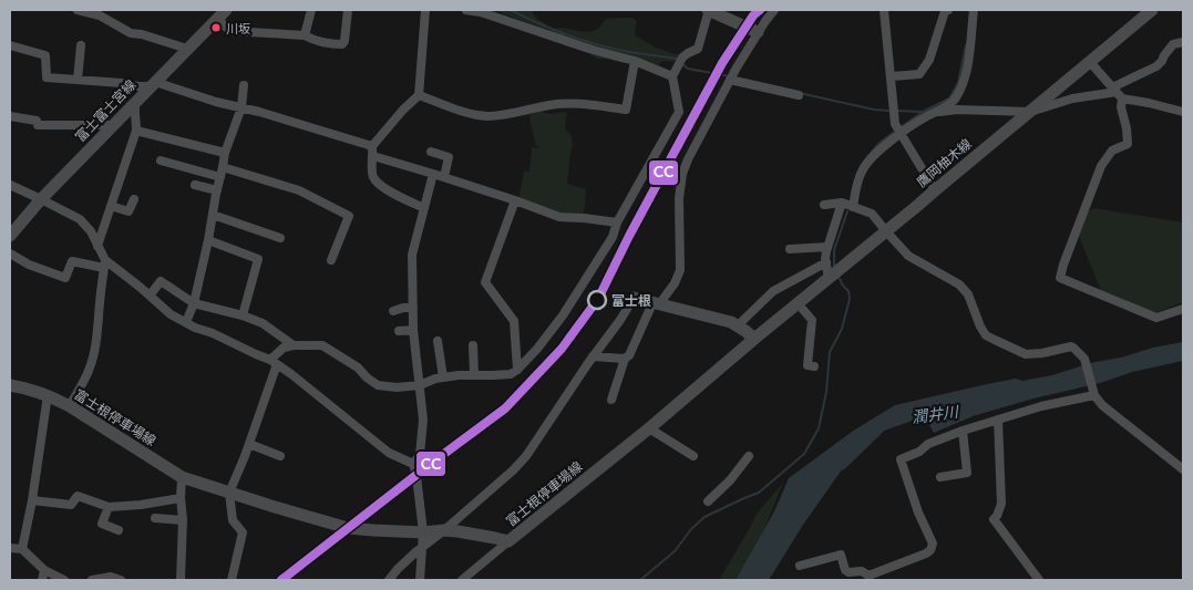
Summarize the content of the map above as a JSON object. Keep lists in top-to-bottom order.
{
  "streets": {
    "main road": ["富士富士宮線", "鷹岡柚木線", "富士根停車場線"]
  },
  "crossings": [
    ["鷹岡柚木線", "富士根停車場線"]
  ],
  "water": ["潤井川"],
  "places": ["川坂", "富士根"],
  "lines": ["transit line CC"]
}
